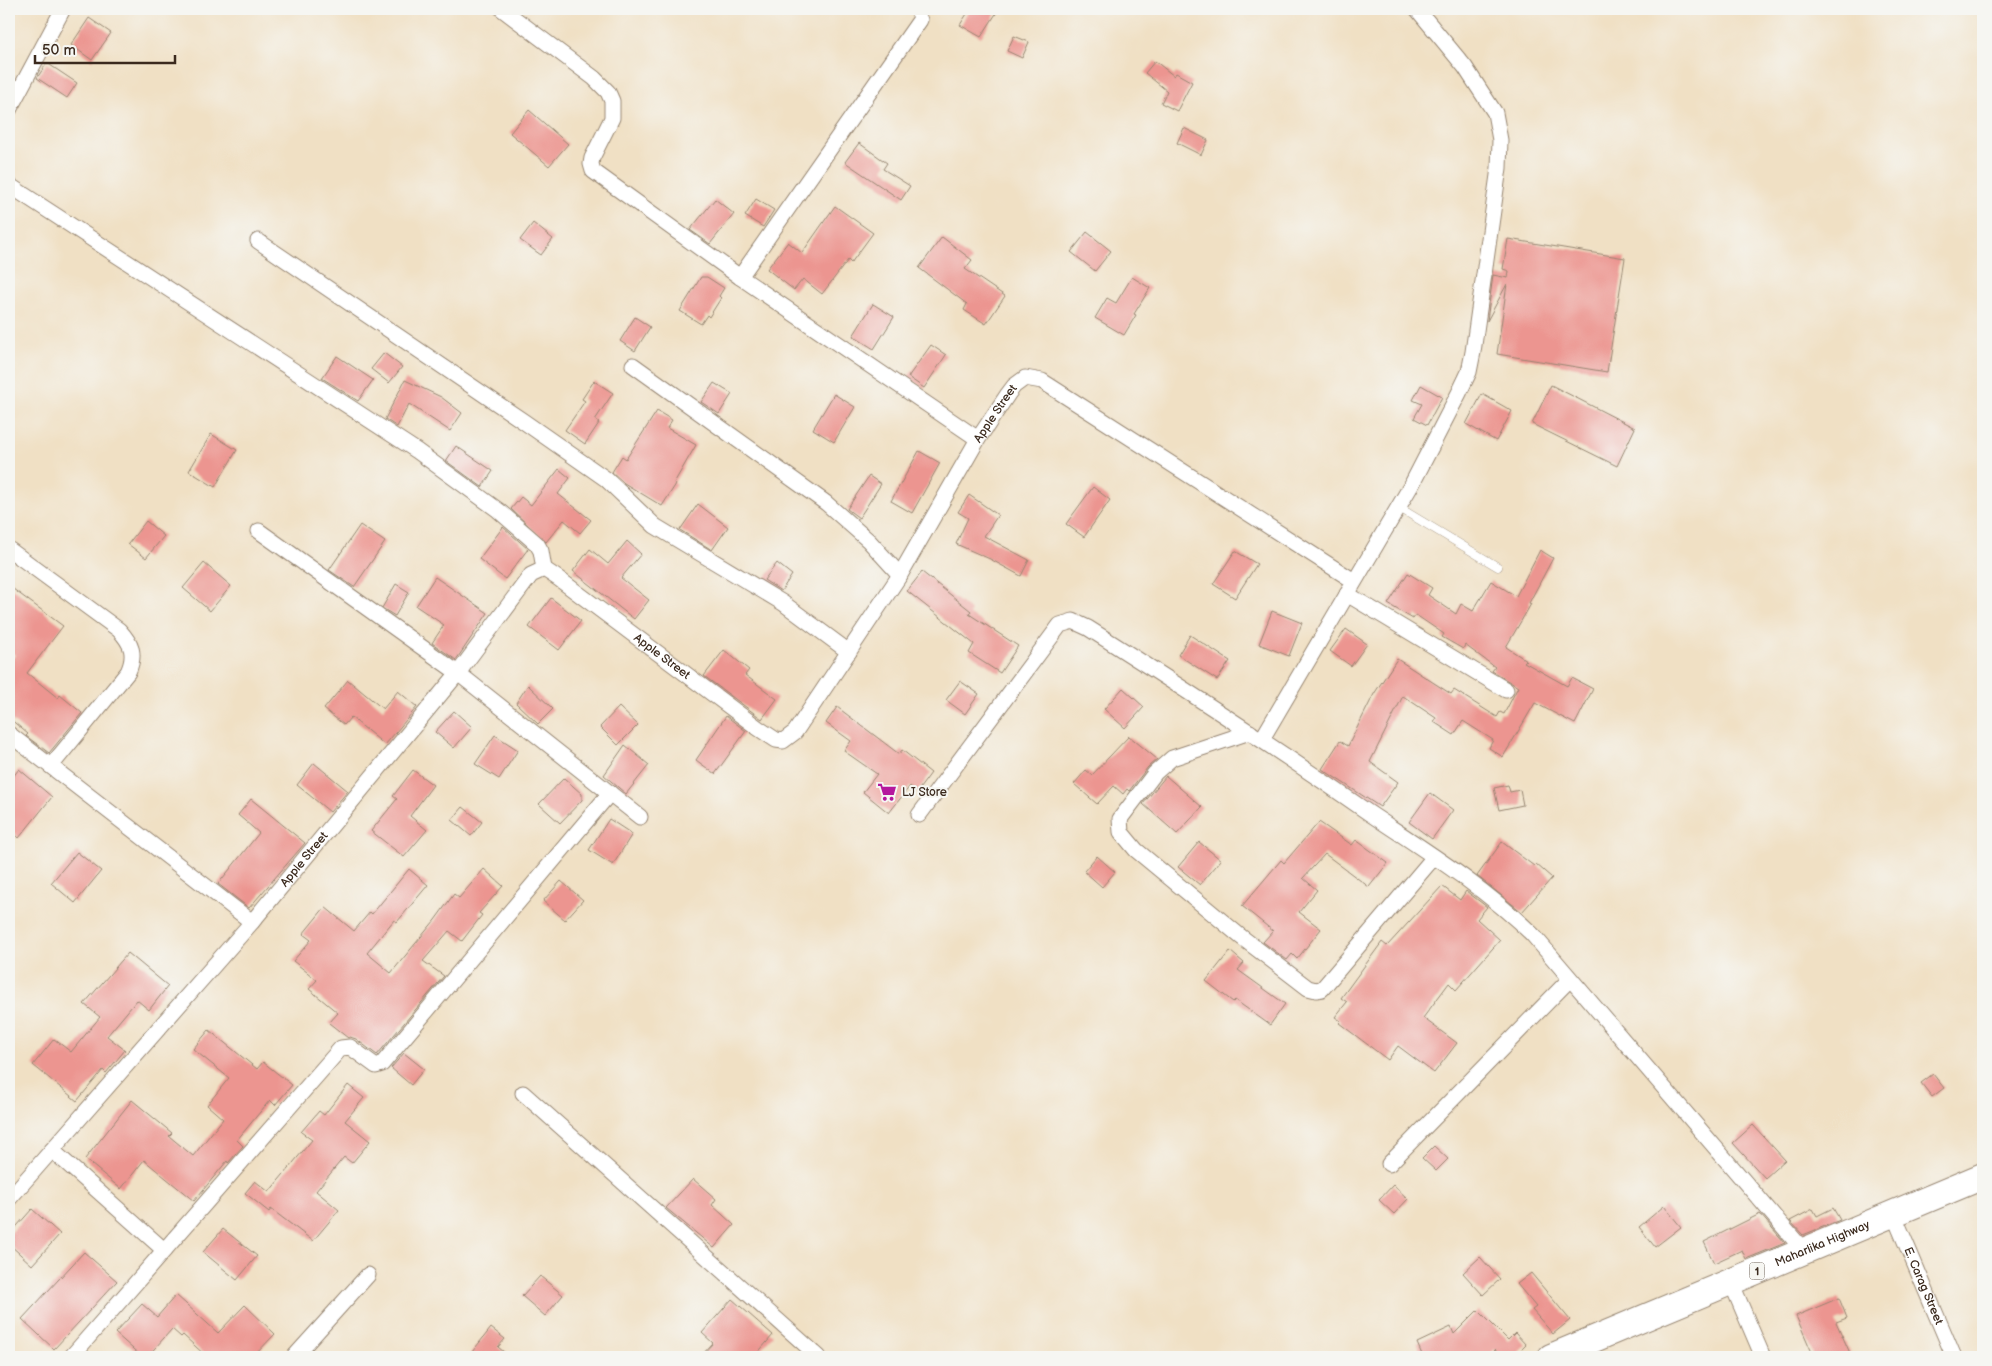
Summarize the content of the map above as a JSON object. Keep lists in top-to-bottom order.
{
  "streets": {
    "highway": ["Maharlika Highway", "1"],
    "street": ["Apple Street", "E. Carag Street"]
  },
  "crossings": [
    ["Maharlika Highway", "E. Carag Street"]
  ],
  "places": {
    "supermarket": ["LJ Store"]
  },
  "scale_bar": "50 m"
}
